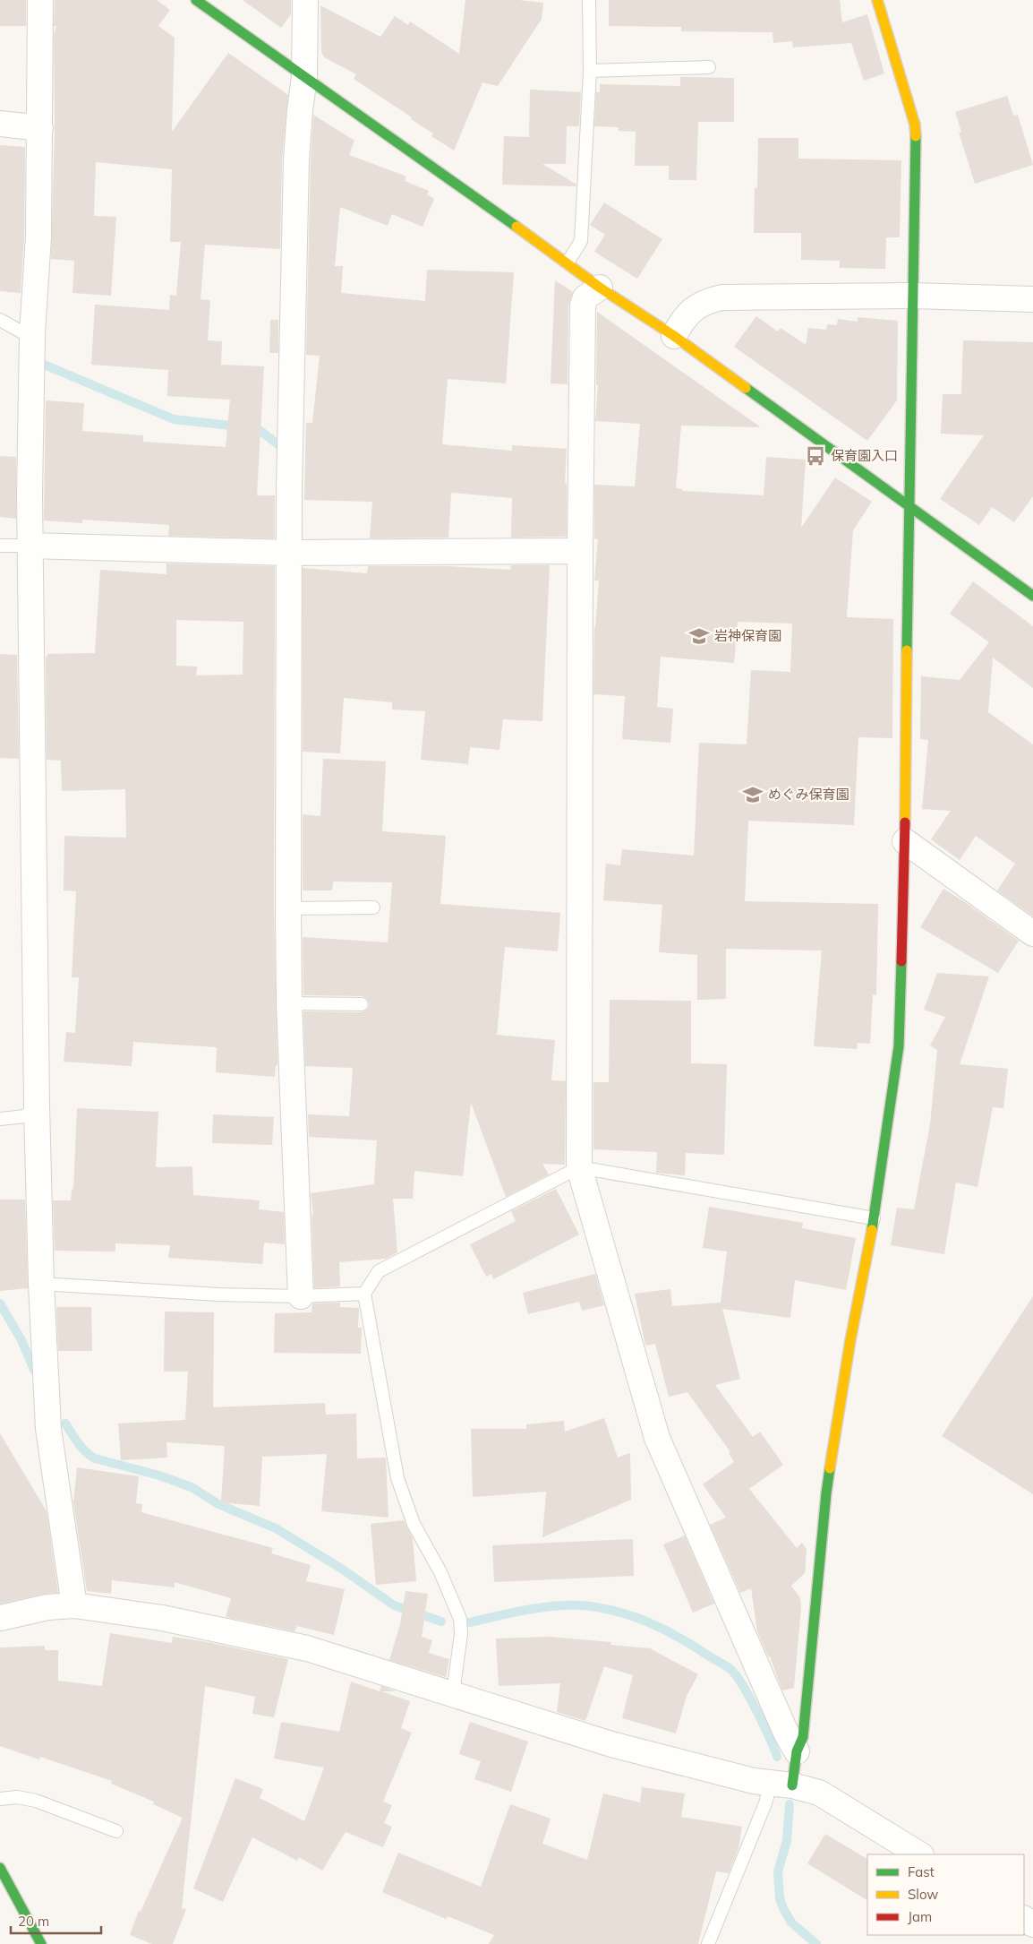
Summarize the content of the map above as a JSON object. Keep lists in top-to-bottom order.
{
  "places": {
    "bus stop": ["保育園入口"],
    "school or university": ["岩神保育園", "めぐみ保育園"]
  },
  "legend": ["Fast", "Slow", "Jam"],
  "scale_bar": "20 m"
}
